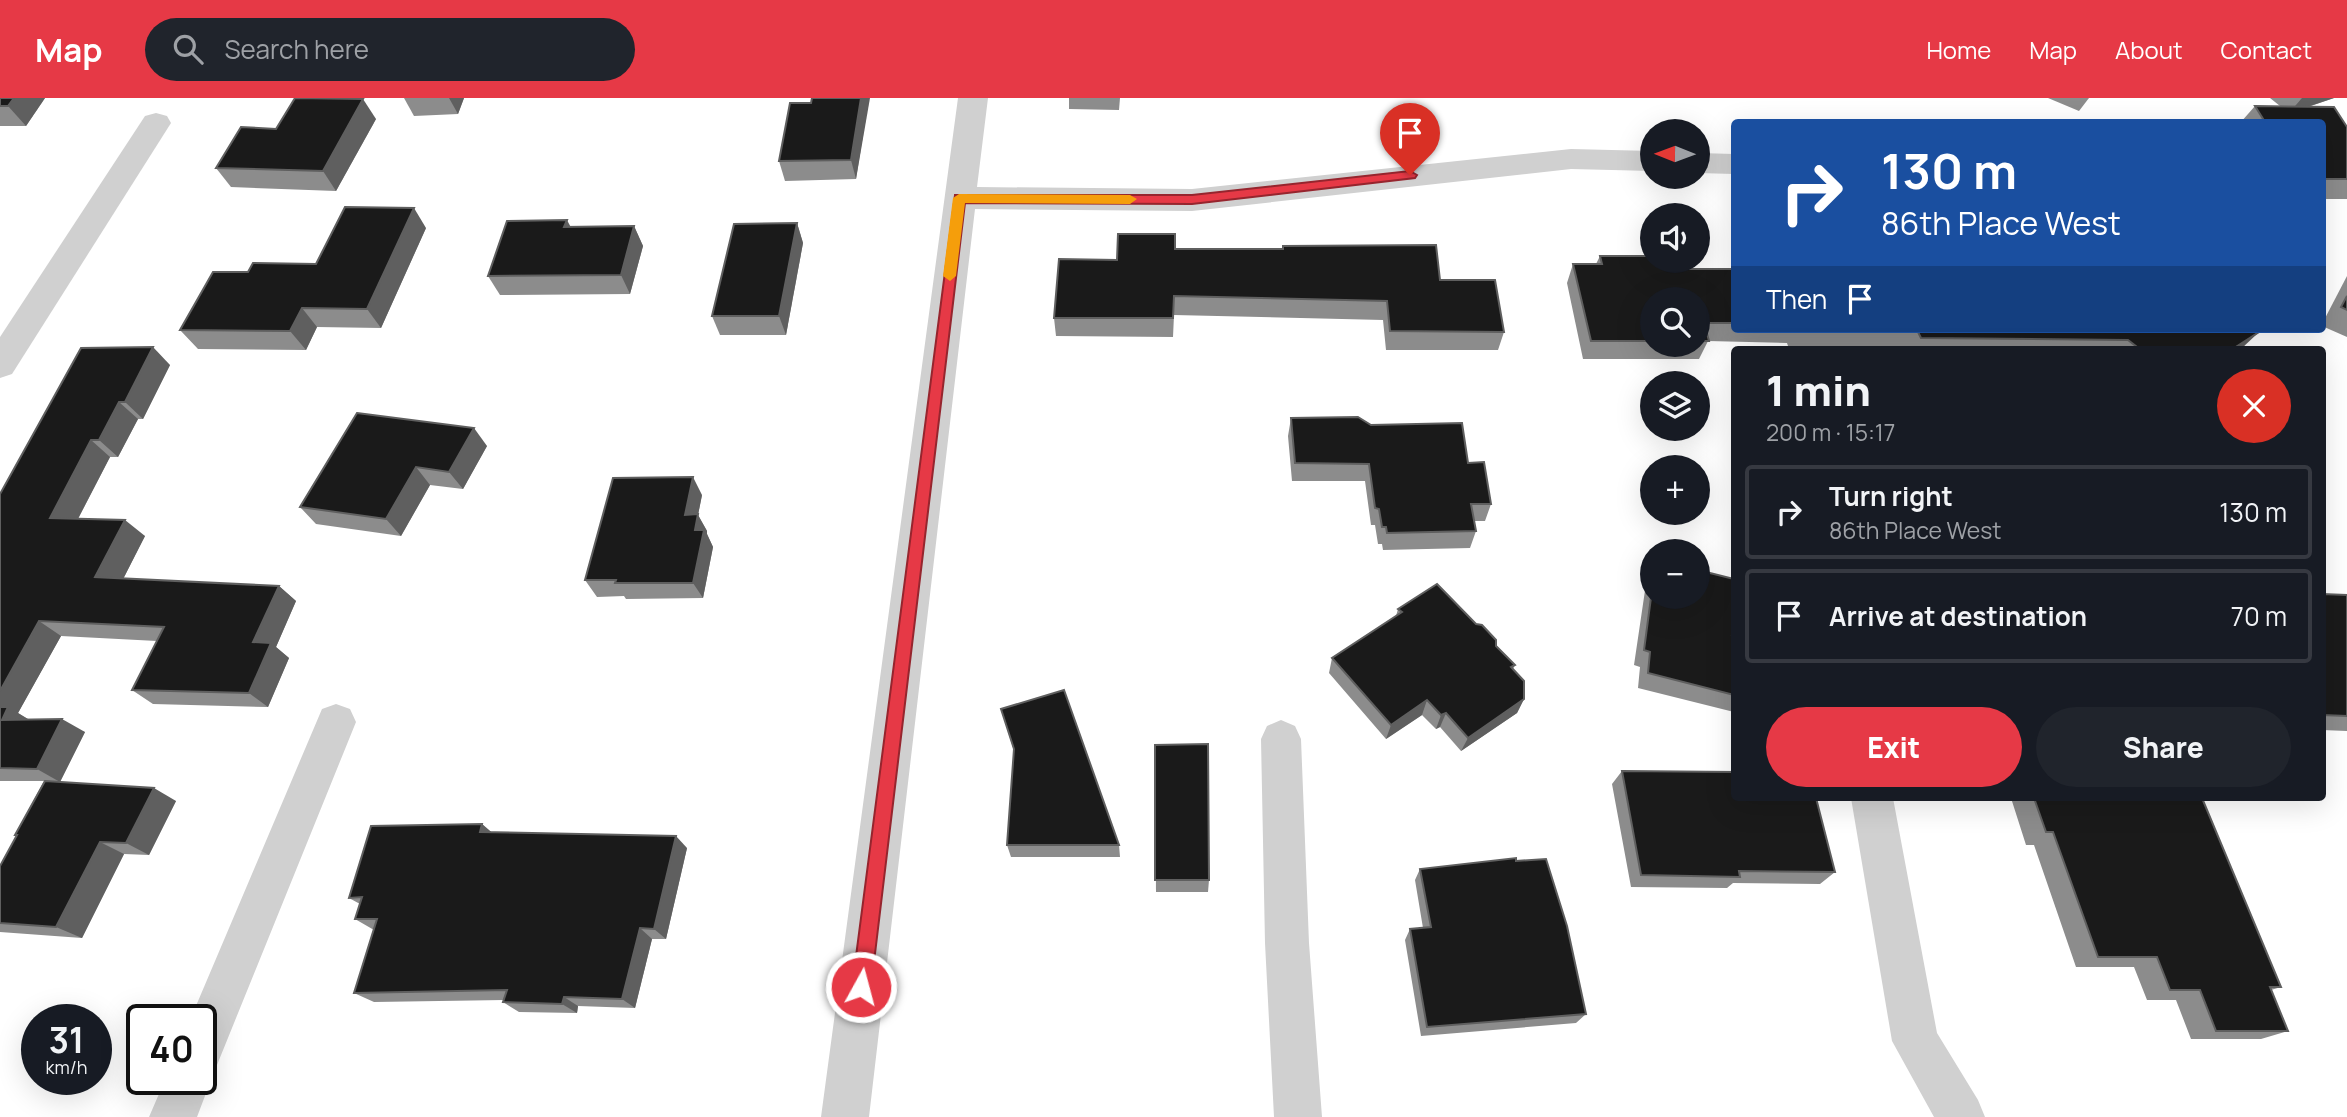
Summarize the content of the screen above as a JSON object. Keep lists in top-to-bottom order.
{
  "north": "left",
  "page": {
    "header": "Map",
    "search": "Search here",
    "nav": [
      "Home",
      "Map",
      "About",
      "Contact"
    ],
    "map_buttons": ["+", "−"],
    "turn": ["130 m", "86th Place West"],
    "then": "Then",
    "heading": ["1 min", "200 m · 15:17"],
    "list": [
      {
        "name": "Turn right",
        "note": "86th Place West",
        "value": "130 m"
      },
      {
        "name": "Arrive at destination",
        "value": "70 m"
      }
    ],
    "buttons": ["Exit", "Share"],
    "speed": "31 km/h",
    "limit": "40"
  }
}
